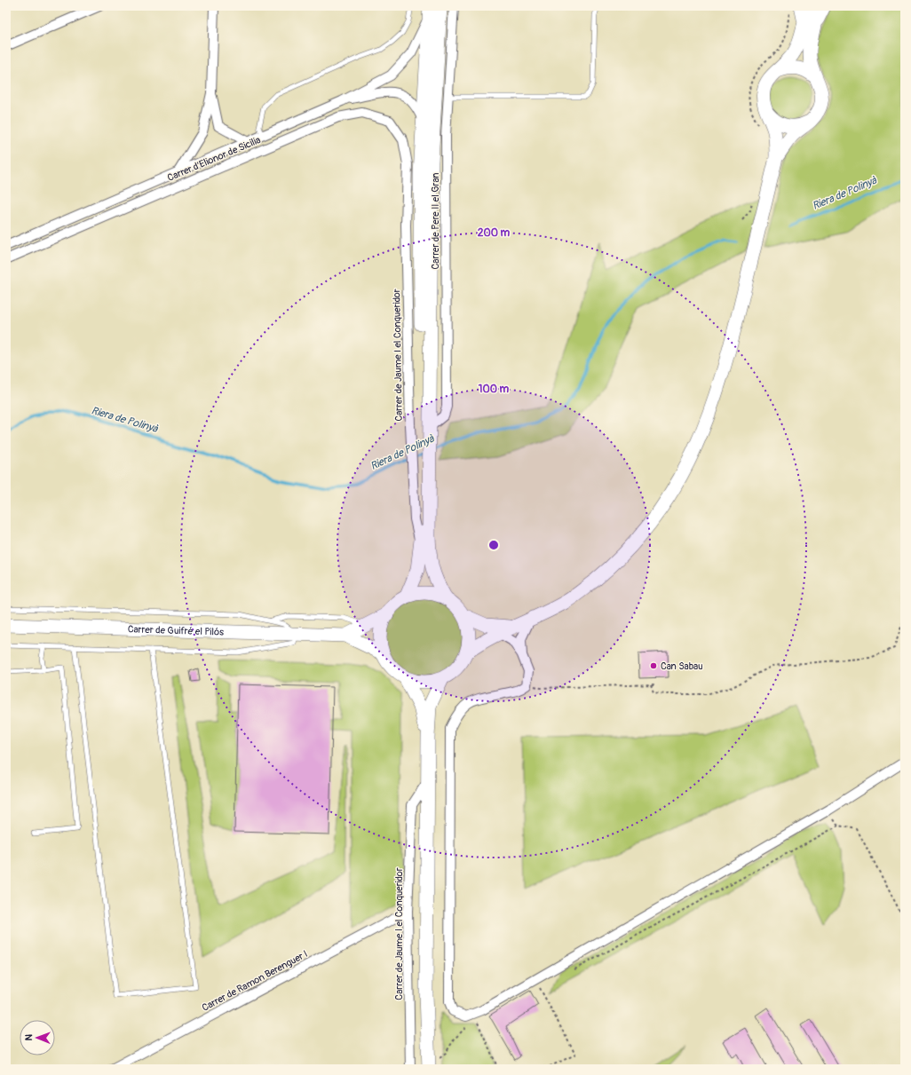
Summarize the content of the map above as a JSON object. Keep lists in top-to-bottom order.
{
  "streets": {
    "main road": ["Carrer de Guifré el Pilós"],
    "street": [
      "Carrer d'Elionor de Sicilia",
      "Carrer de Pere II el Gran",
      "Carrer de Jaume I el Conqueridor",
      "Carrer de Ramon Berenguer I"
    ]
  },
  "crossings": [
    ["Carrer d'Elionor de Sicilia", "Carrer de Jaume I el Conqueridor"],
    ["Carrer de Jaume I el Conqueridor", "Carrer de Ramon Berenguer I"]
  ],
  "water": ["Riera de Polinyà"],
  "places": ["Can Sabau"],
  "north": "left",
  "rings": ["200 m", "100 m"]
}
